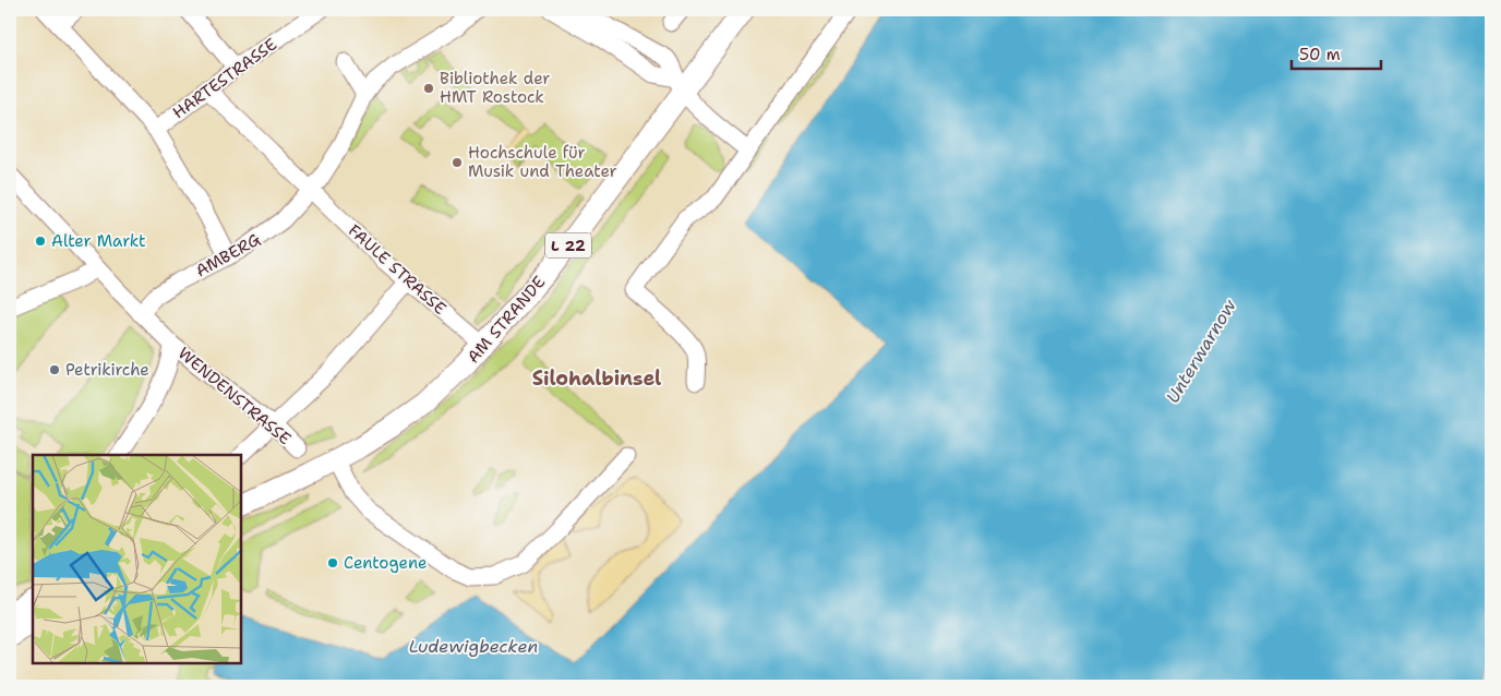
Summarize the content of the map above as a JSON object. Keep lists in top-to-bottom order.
{
  "streets": {
    "main road": ["L 22", "AM STRANDE"],
    "street": [
      "HARTESTRASSE",
      "AMBERG",
      "FAULE STRASSE",
      "WENDENSTRASSE"
    ]
  },
  "crossings": [
    ["HARTESTRASSE", "FAULE STRASSE"],
    ["AMBERG", "FAULE STRASSE"],
    ["FAULE STRASSE", "AM STRANDE"]
  ],
  "districts": ["Silohalbinsel"],
  "water": ["Unterwarnow", "Ludewigbecken"],
  "places": [
    "Bibliothek der HMT Rostock",
    "Hochschule für Musik und Theater",
    "Alter Markt",
    "Petrikirche",
    "Centogene"
  ],
  "scale_bar": "50 m"
}
